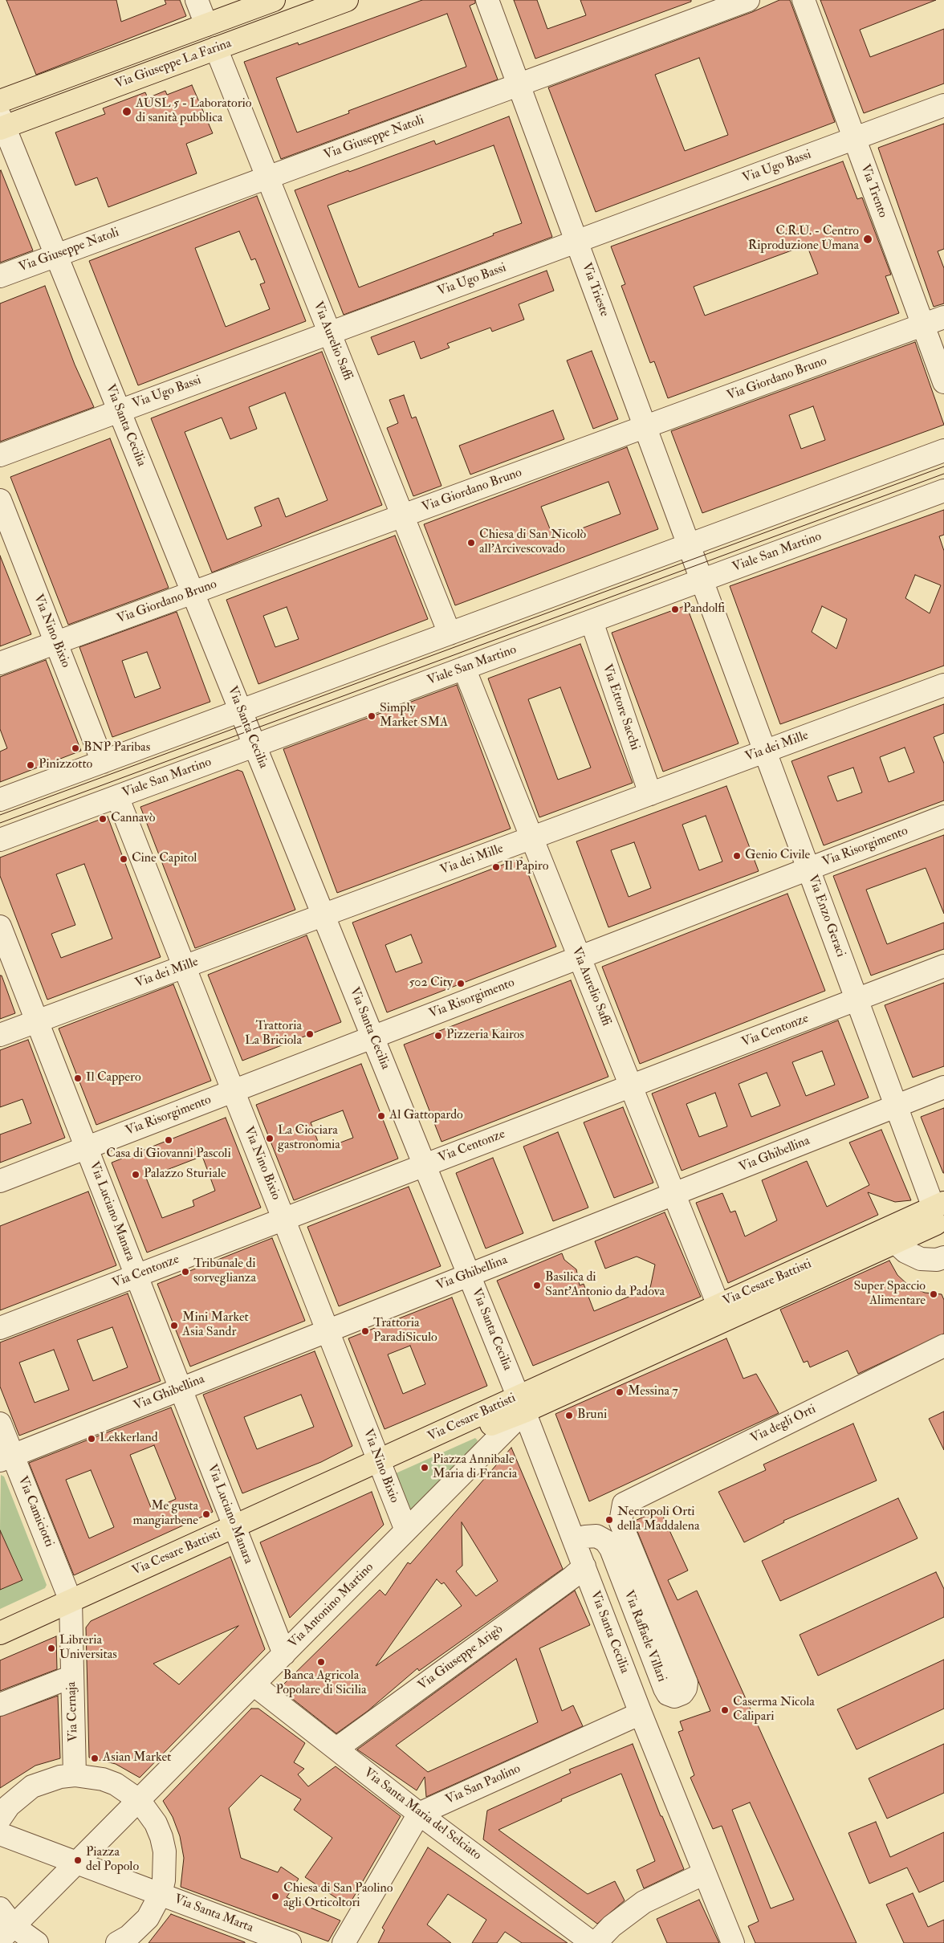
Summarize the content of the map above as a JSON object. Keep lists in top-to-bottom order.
{
  "streets": {
    "main road": ["Via Giuseppe La Farina", "Via Cesare Battisti"],
    "street": [
      "Via Giuseppe Natoli",
      "Via Ugo Bassi",
      "Via Trento",
      "Via Trieste",
      "Via Aurelio Saffi",
      "Via Giordano Bruno",
      "Via Santa Cecilia",
      "Viale San Martino",
      "Via Nino Bixio",
      "Via Ettore Sacchi",
      "Via dei Mille",
      "Via Risorgimento",
      "Via Enzo Geraci",
      "Via Centonze",
      "Via Ghibellina",
      "Via Luciano Manara",
      "Via degli Orti",
      "Via Camiciotti",
      "Via Antonino Martino",
      "Via Raffaele Villari",
      "Via Giuseppe Arigò",
      "Via Cernaja",
      "Via San Paolino",
      "Via Santa Maria del Selciato",
      "Via Santa Marta"
    ]
  },
  "crossings": [
    ["Via Giuseppe La Farina", "Via Aurelio Saffi"],
    ["Via Giuseppe La Farina", "Via Santa Cecilia"],
    ["Via Giuseppe Natoli", "Via Trieste"],
    ["Via Giuseppe Natoli", "Via Aurelio Saffi"],
    ["Via Giuseppe Natoli", "Via Santa Cecilia"],
    ["Via Ugo Bassi", "Via Trento"],
    ["Via Ugo Bassi", "Via Trieste"],
    ["Via Ugo Bassi", "Via Aurelio Saffi"],
    ["Via Ugo Bassi", "Via Santa Cecilia"],
    ["Via Trento", "Via Giordano Bruno"],
    ["Via Trieste", "Via Giordano Bruno"],
    ["Via Trieste", "Viale San Martino"],
    ["Via Trieste", "Via Enzo Geraci"],
    ["Via Aurelio Saffi", "Via Giordano Bruno"],
    ["Via Aurelio Saffi", "Viale San Martino"],
    ["Via Aurelio Saffi", "Via dei Mille"],
    ["Via Aurelio Saffi", "Via Risorgimento"],
    ["Via Aurelio Saffi", "Via Centonze"],
    ["Via Aurelio Saffi", "Via Ghibellina"],
    ["Via Aurelio Saffi", "Via Cesare Battisti"],
    ["Via Giordano Bruno", "Via Santa Cecilia"],
    ["Via Giordano Bruno", "Via Nino Bixio"],
    ["Via Santa Cecilia", "Viale San Martino"],
    ["Via Santa Cecilia", "Via dei Mille"],
    ["Via Santa Cecilia", "Via Risorgimento"],
    ["Via Santa Cecilia", "Via Centonze"],
    ["Via Santa Cecilia", "Via Ghibellina"],
    ["Via Santa Cecilia", "Via Cesare Battisti"],
    ["Via Santa Cecilia", "Via Antonino Martino"],
    ["Via Santa Cecilia", "Via Raffaele Villari"],
    ["Via Santa Cecilia", "Via Giuseppe Arigò"],
    ["Via Santa Cecilia", "Via San Paolino"],
    ["Viale San Martino", "Via Nino Bixio"],
    ["Viale San Martino", "Via Ettore Sacchi"],
    ["Viale San Martino", "Via Enzo Geraci"],
    ["Via Nino Bixio", "Via dei Mille"],
    ["Via Nino Bixio", "Via Risorgimento"],
    ["Via Nino Bixio", "Via Centonze"],
    ["Via Nino Bixio", "Via Ghibellina"],
    ["Via Nino Bixio", "Via Cesare Battisti"],
    ["Via Nino Bixio", "Via Antonino Martino"],
    ["Via Ettore Sacchi", "Via dei Mille"],
    ["Via dei Mille", "Via Enzo Geraci"],
    ["Via dei Mille", "Via Luciano Manara"],
    ["Via Risorgimento", "Via Enzo Geraci"],
    ["Via Risorgimento", "Via Luciano Manara"],
    ["Via Enzo Geraci", "Via Centonze"],
    ["Via Enzo Geraci", "Via Ghibellina"],
    ["Via Enzo Geraci", "Via Cesare Battisti"],
    ["Via Centonze", "Via Luciano Manara"],
    ["Via Ghibellina", "Via Luciano Manara"],
    ["Via Ghibellina", "Via Camiciotti"],
    ["Via Luciano Manara", "Via Cesare Battisti"],
    ["Via Luciano Manara", "Via Antonino Martino"],
    ["Via Cesare Battisti", "Via Camiciotti"],
    ["Via Cesare Battisti", "Via Antonino Martino"],
    ["Via Cesare Battisti", "Via Cernaja"],
    ["Via degli Orti", "Via Raffaele Villari"],
    ["Via Camiciotti", "Via Cernaja"],
    ["Via Antonino Martino", "Via Santa Maria del Selciato"],
    ["Via Giuseppe Arigò", "Via Santa Maria del Selciato"],
    ["Via San Paolino", "Via Santa Maria del Selciato"]
  ],
  "places": [
    "AUSL 5 - Laboratorio di sanità pubblica",
    "C.R.U. - Centro Riproduzione Umana",
    "Chiesa di San Nicolò all'Arcivescovado",
    "Pandolfi",
    "Simply Market SMA",
    "BNP Paribas",
    "Pinizzotto",
    "Cannavò",
    "Genio Civile",
    "Cine Capitol",
    "Il Papiro",
    "502 City",
    "Trattoria La Briciola",
    "Pizzeria Kairos",
    "Il Cappero",
    "Al Gattopardo",
    "La Ciociara gastronomia",
    "Casa di Giovanni Pascoli",
    "Palazzo Sturiale",
    "Tribunale di sorveglianza",
    "Basilica di Sant'Antonio da Padova",
    "Super Spaccio Alimentare",
    "Mini Market Asia Sandr",
    "Trattoria ParadiSiculo",
    "Messina 7",
    "Bruni",
    "Lekkerland",
    "Piazza Annibale Maria di Francia",
    "Me gusta mangiarbene",
    "Necropoli Orti della Maddalena",
    "Libreria Universitas",
    "Banca Agricola Popolare di Sicilia",
    "Caserma Nicola Calipari",
    "Asian Market",
    "Piazza del Popolo",
    "Chiesa di San Paolino agli Orticoltori"
  ]
}
